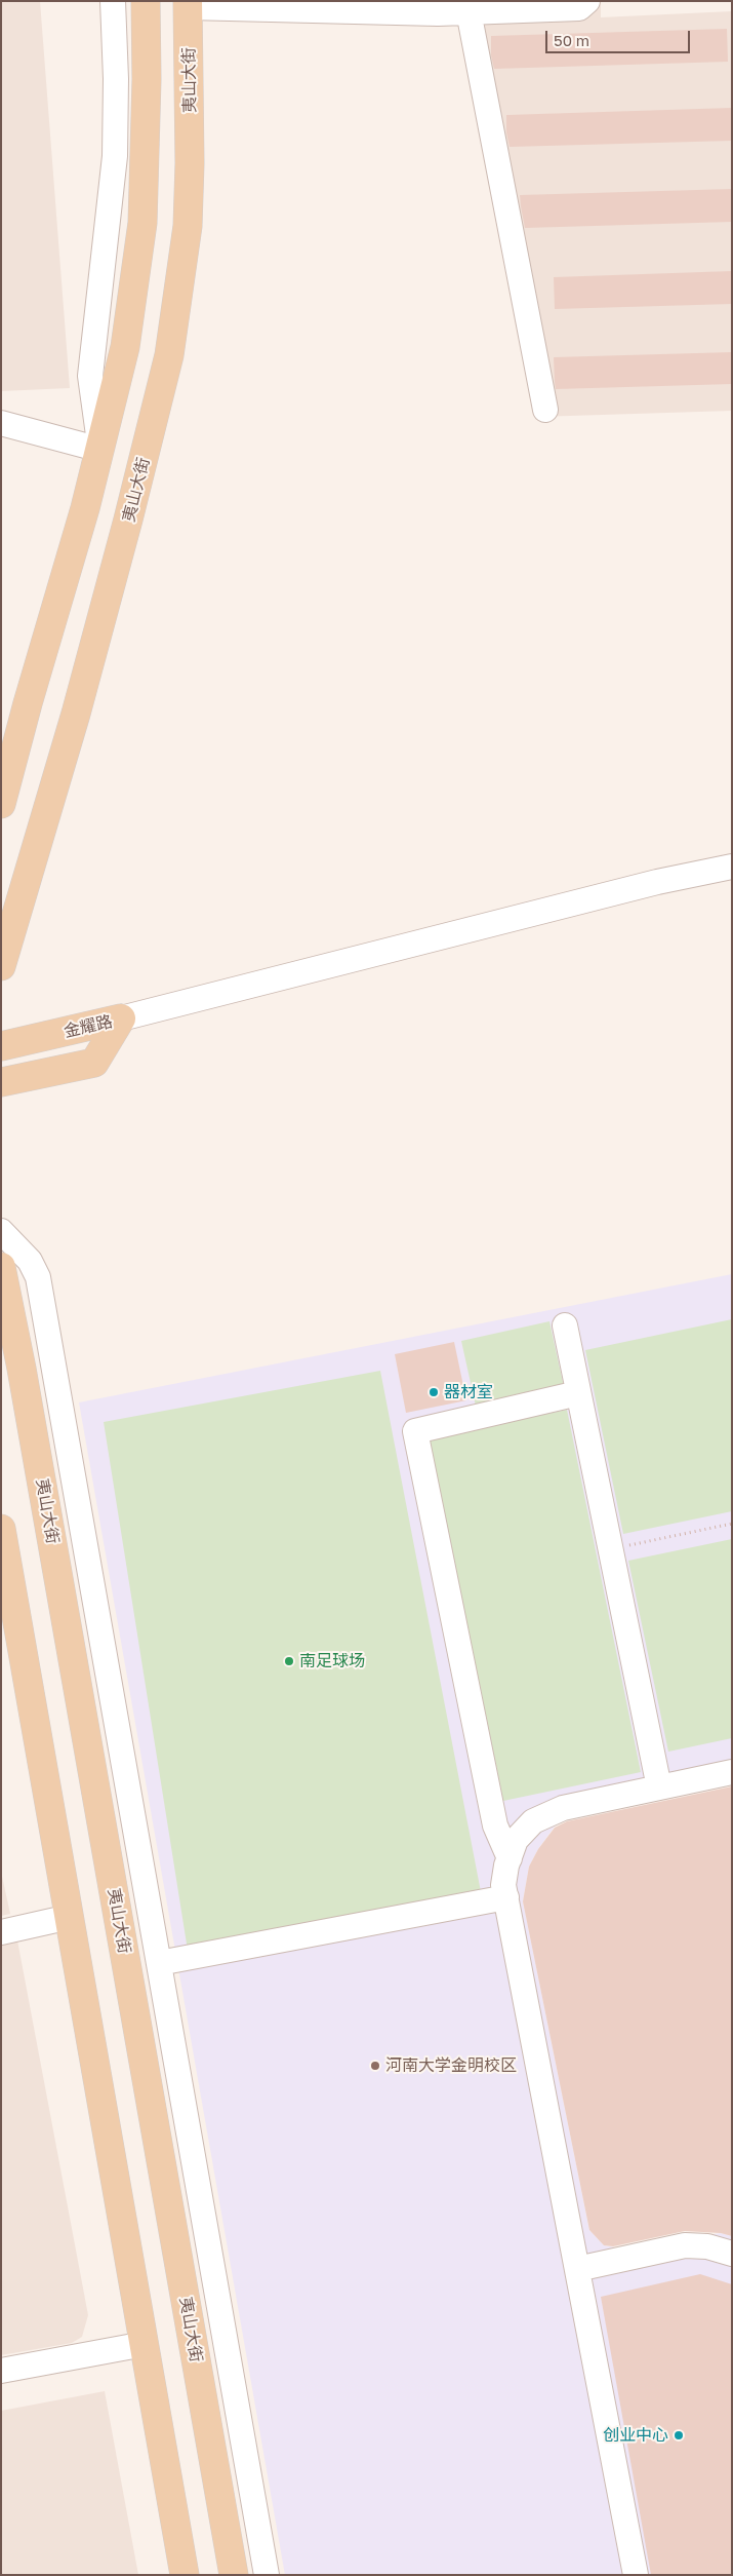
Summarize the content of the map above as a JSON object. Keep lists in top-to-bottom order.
{
  "streets": {
    "main road": ["夷山大街", "金耀路"]
  },
  "places": [
    "器材室",
    "南足球场",
    "河南大学金明校区",
    "创业中心"
  ],
  "scale_bar": "50 m"
}
